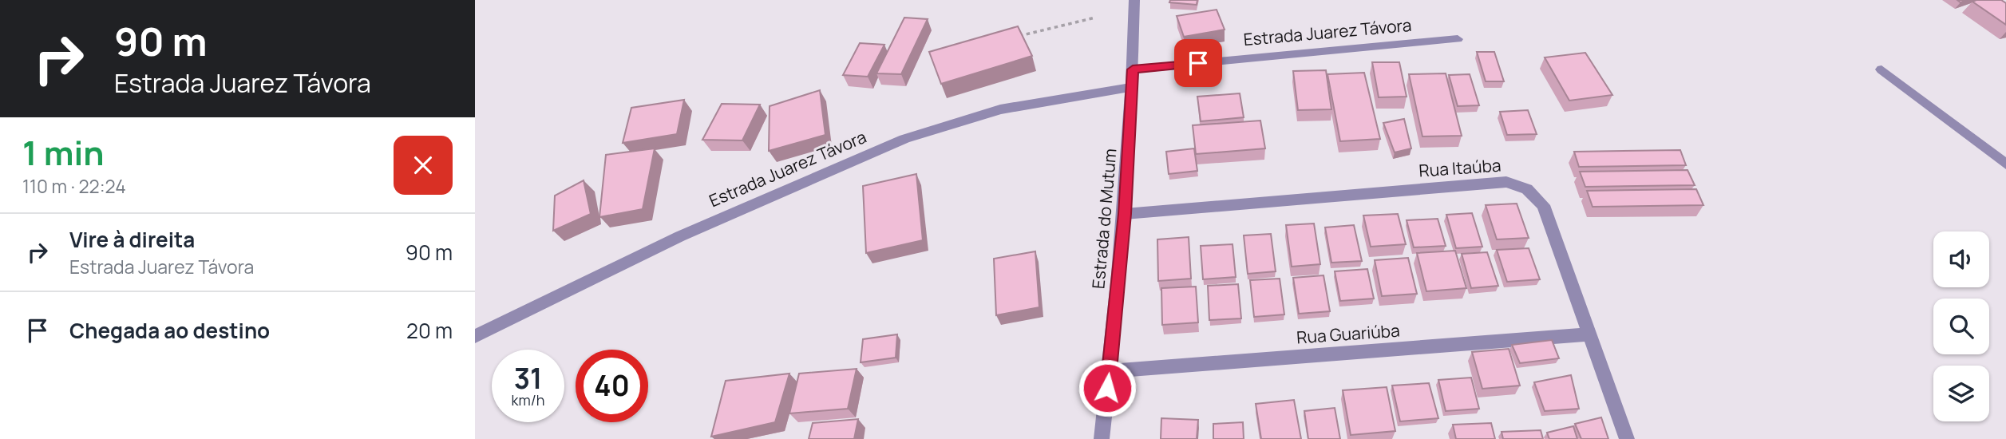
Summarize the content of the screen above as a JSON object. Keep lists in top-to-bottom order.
{
  "streets": {
    "street": [
      "Estrada Juarez Távora",
      "Rua Itaúba",
      "Estrada do Mutum",
      "Rua Guariúba"
    ]
  },
  "crossings": [
    ["Estrada Juarez Távora", "Estrada do Mutum"],
    ["Rua Itaúba", "Estrada do Mutum"],
    ["Rua Itaúba", "Rua Guariúba"],
    ["Estrada do Mutum", "Rua Guariúba"]
  ],
  "page": {
    "turn": ["90 m", "Estrada Juarez Távora"],
    "heading": ["1 min", "110 m · 22:24"],
    "list": [
      {
        "name": "Vire à direita",
        "note": "Estrada Juarez Távora",
        "value": "90 m"
      },
      {
        "name": "Chegada ao destino",
        "value": "20 m"
      }
    ],
    "speed": "31 km/h",
    "limit": "40"
  }
}
